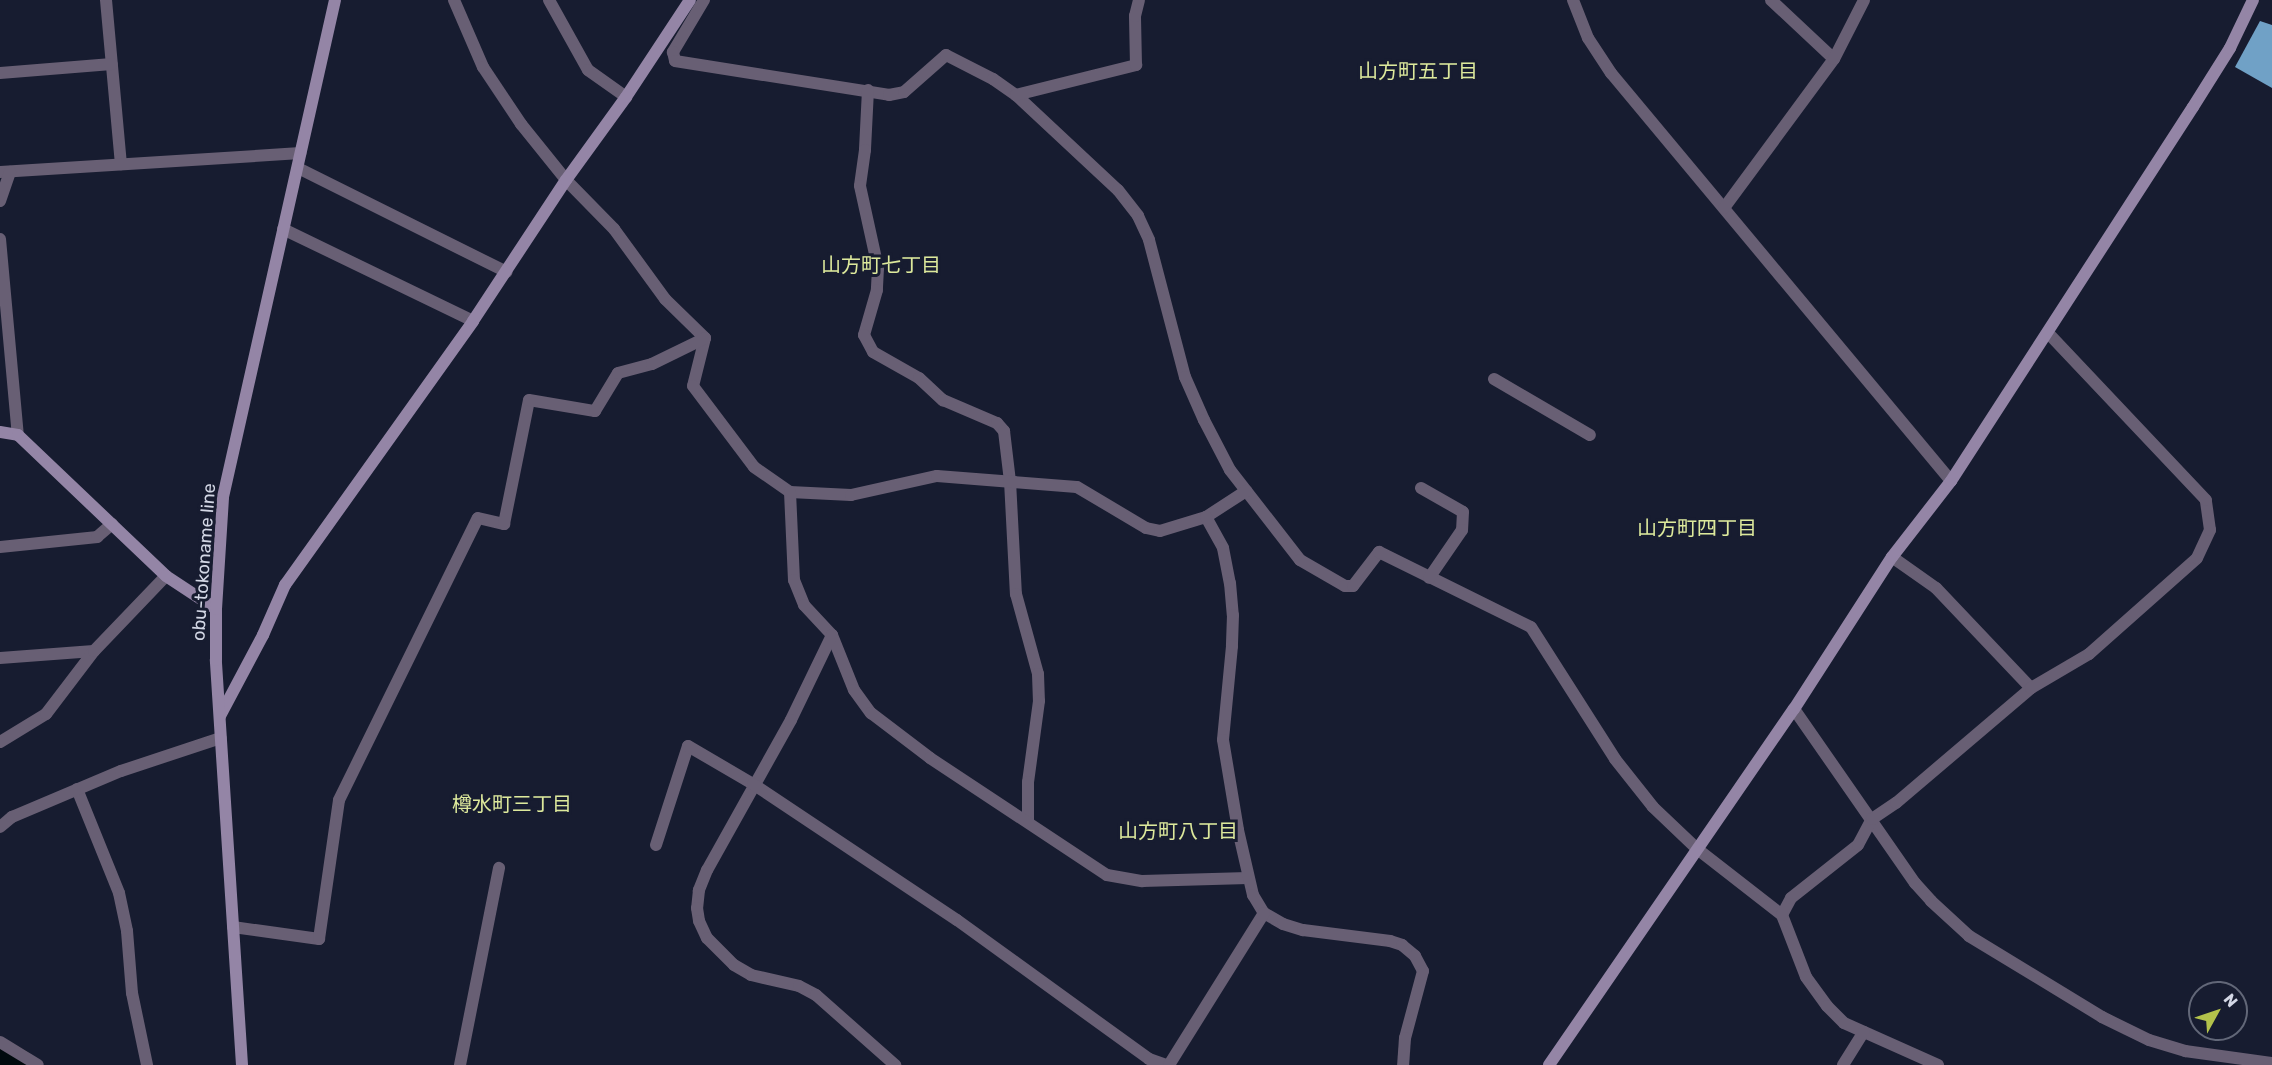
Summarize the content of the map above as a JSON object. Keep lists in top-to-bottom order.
{
  "streets": {
    "street": ["obu-tokoname line"]
  },
  "districts": [
    "山方町五丁目",
    "山方町七丁目",
    "山方町四丁目",
    "樽水町三丁目",
    "山方町八丁目"
  ],
  "north": "top right"
}
